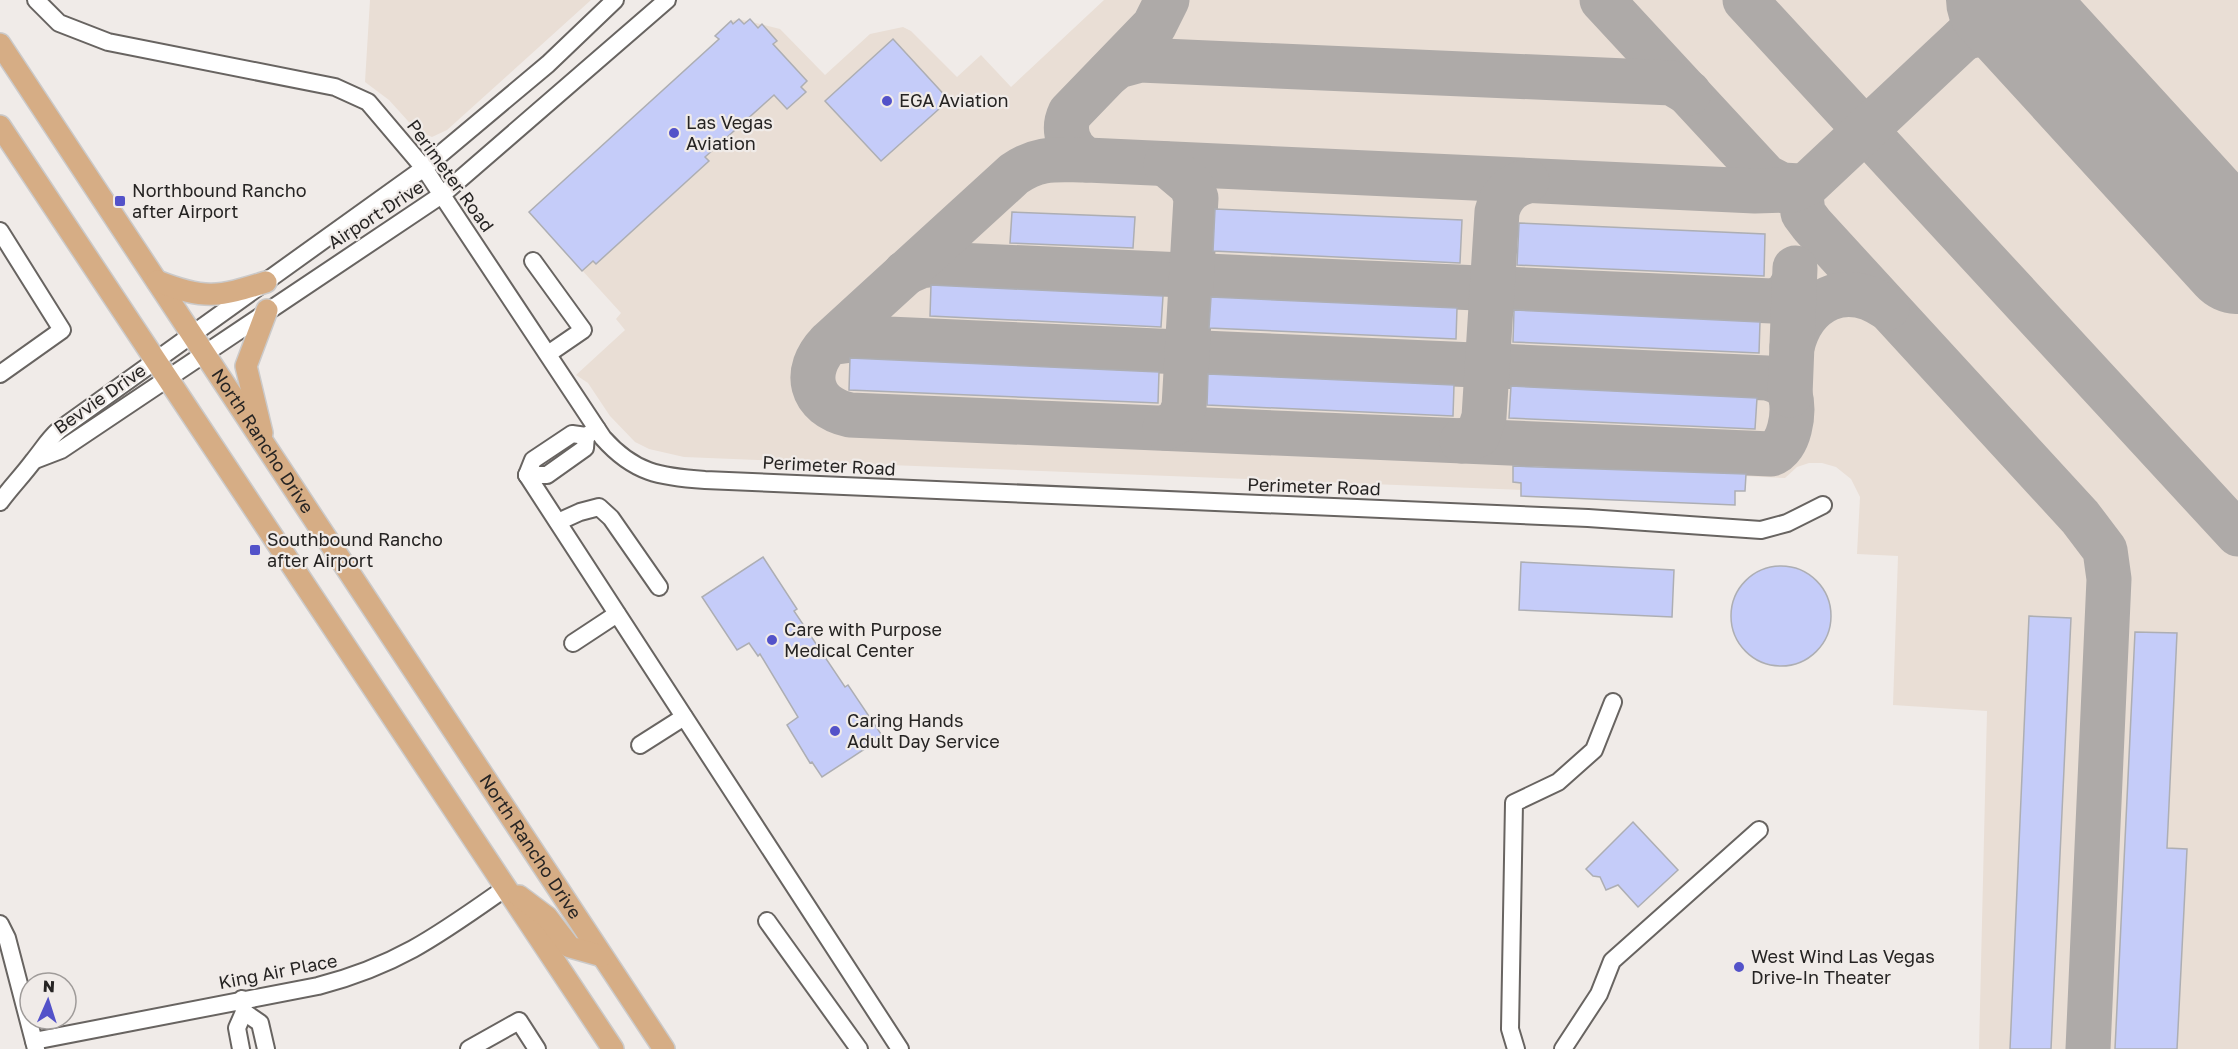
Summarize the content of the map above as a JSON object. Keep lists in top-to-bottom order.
{
  "streets": {
    "main road": ["North Rancho Drive"],
    "street": [
      "Perimeter Road",
      "Airport Drive",
      "Bevvie Drive",
      "King Air Place"
    ]
  },
  "crossings": [
    ["Perimeter Road", "Airport Drive"],
    ["Airport Drive", "Bevvie Drive"],
    ["Airport Drive", "North Rancho Drive"],
    ["Bevvie Drive", "North Rancho Drive"]
  ],
  "places": {
    "other": [
      "EGA Aviation",
      "Las Vegas Aviation",
      "Care with Purpose Medical Center",
      "Caring Hands Adult Day Service",
      "West Wind Las Vegas Drive-In Theater"
    ],
    "transit": ["Northbound Rancho after Airport", "Southbound Rancho after Airport"]
  },
  "north": "top"
}
